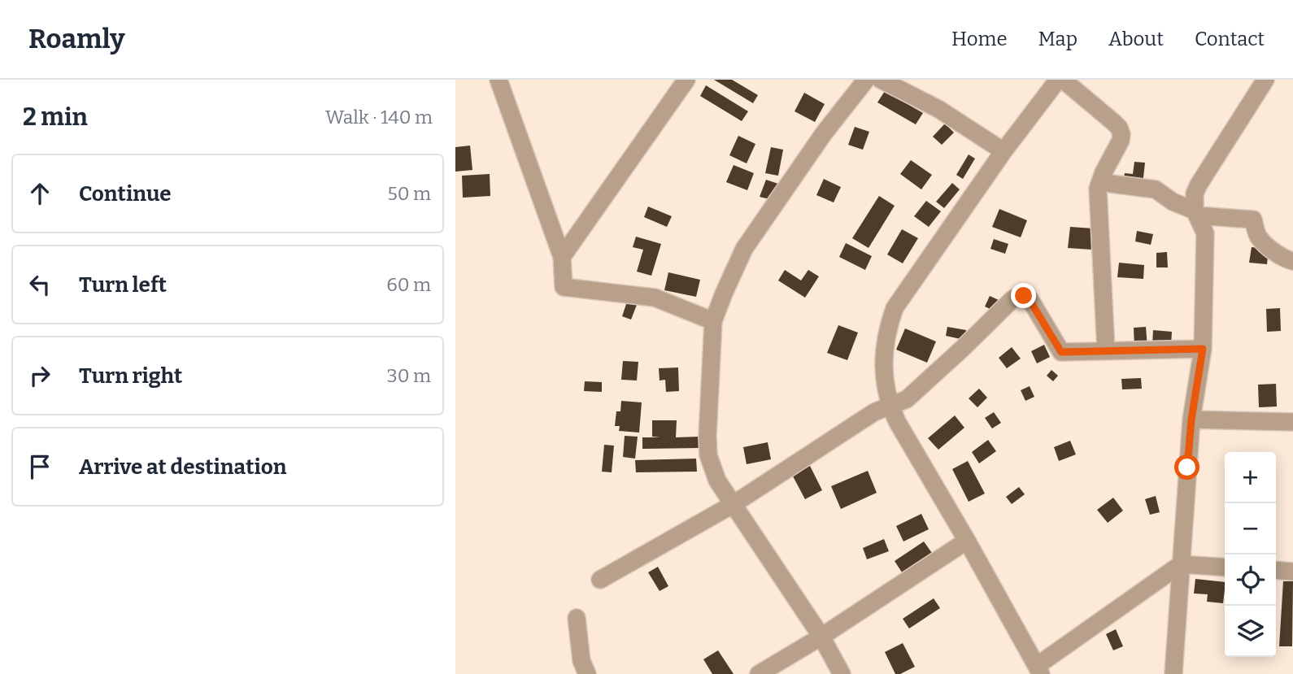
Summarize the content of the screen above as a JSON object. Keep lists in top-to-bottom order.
{
  "page": {
    "header": "Roamly",
    "nav": [
      "Home",
      "Map",
      "About",
      "Contact"
    ],
    "heading": ["2 min", "Walk · 140 m"],
    "list": [
      ["Continue", "50 m"],
      ["Turn left", "60 m"],
      ["Turn right", "30 m"],
      "Arrive at destination"
    ],
    "map_buttons": ["+", "−"]
  }
}
